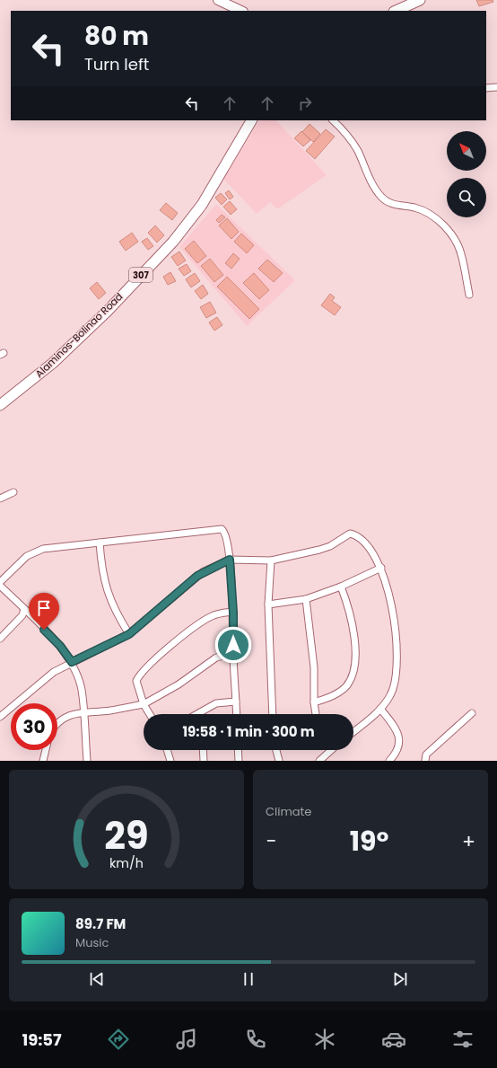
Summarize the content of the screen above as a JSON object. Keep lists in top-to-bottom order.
{
  "streets": {
    "main road": ["307", "Alaminos-Bolinao Road"]
  },
  "north": "top left",
  "page": {
    "turn": ["80 m", "Turn left"],
    "limit": "30",
    "trip": "19:58 · 1 min · 300 m",
    "tile": "Climate",
    "heat": ["−", "19°", "+"],
    "song": ["89.7 FM", "Music"],
    "tabs": "19:57",
    "gauge": ["29", "km/h"]
  }
}
